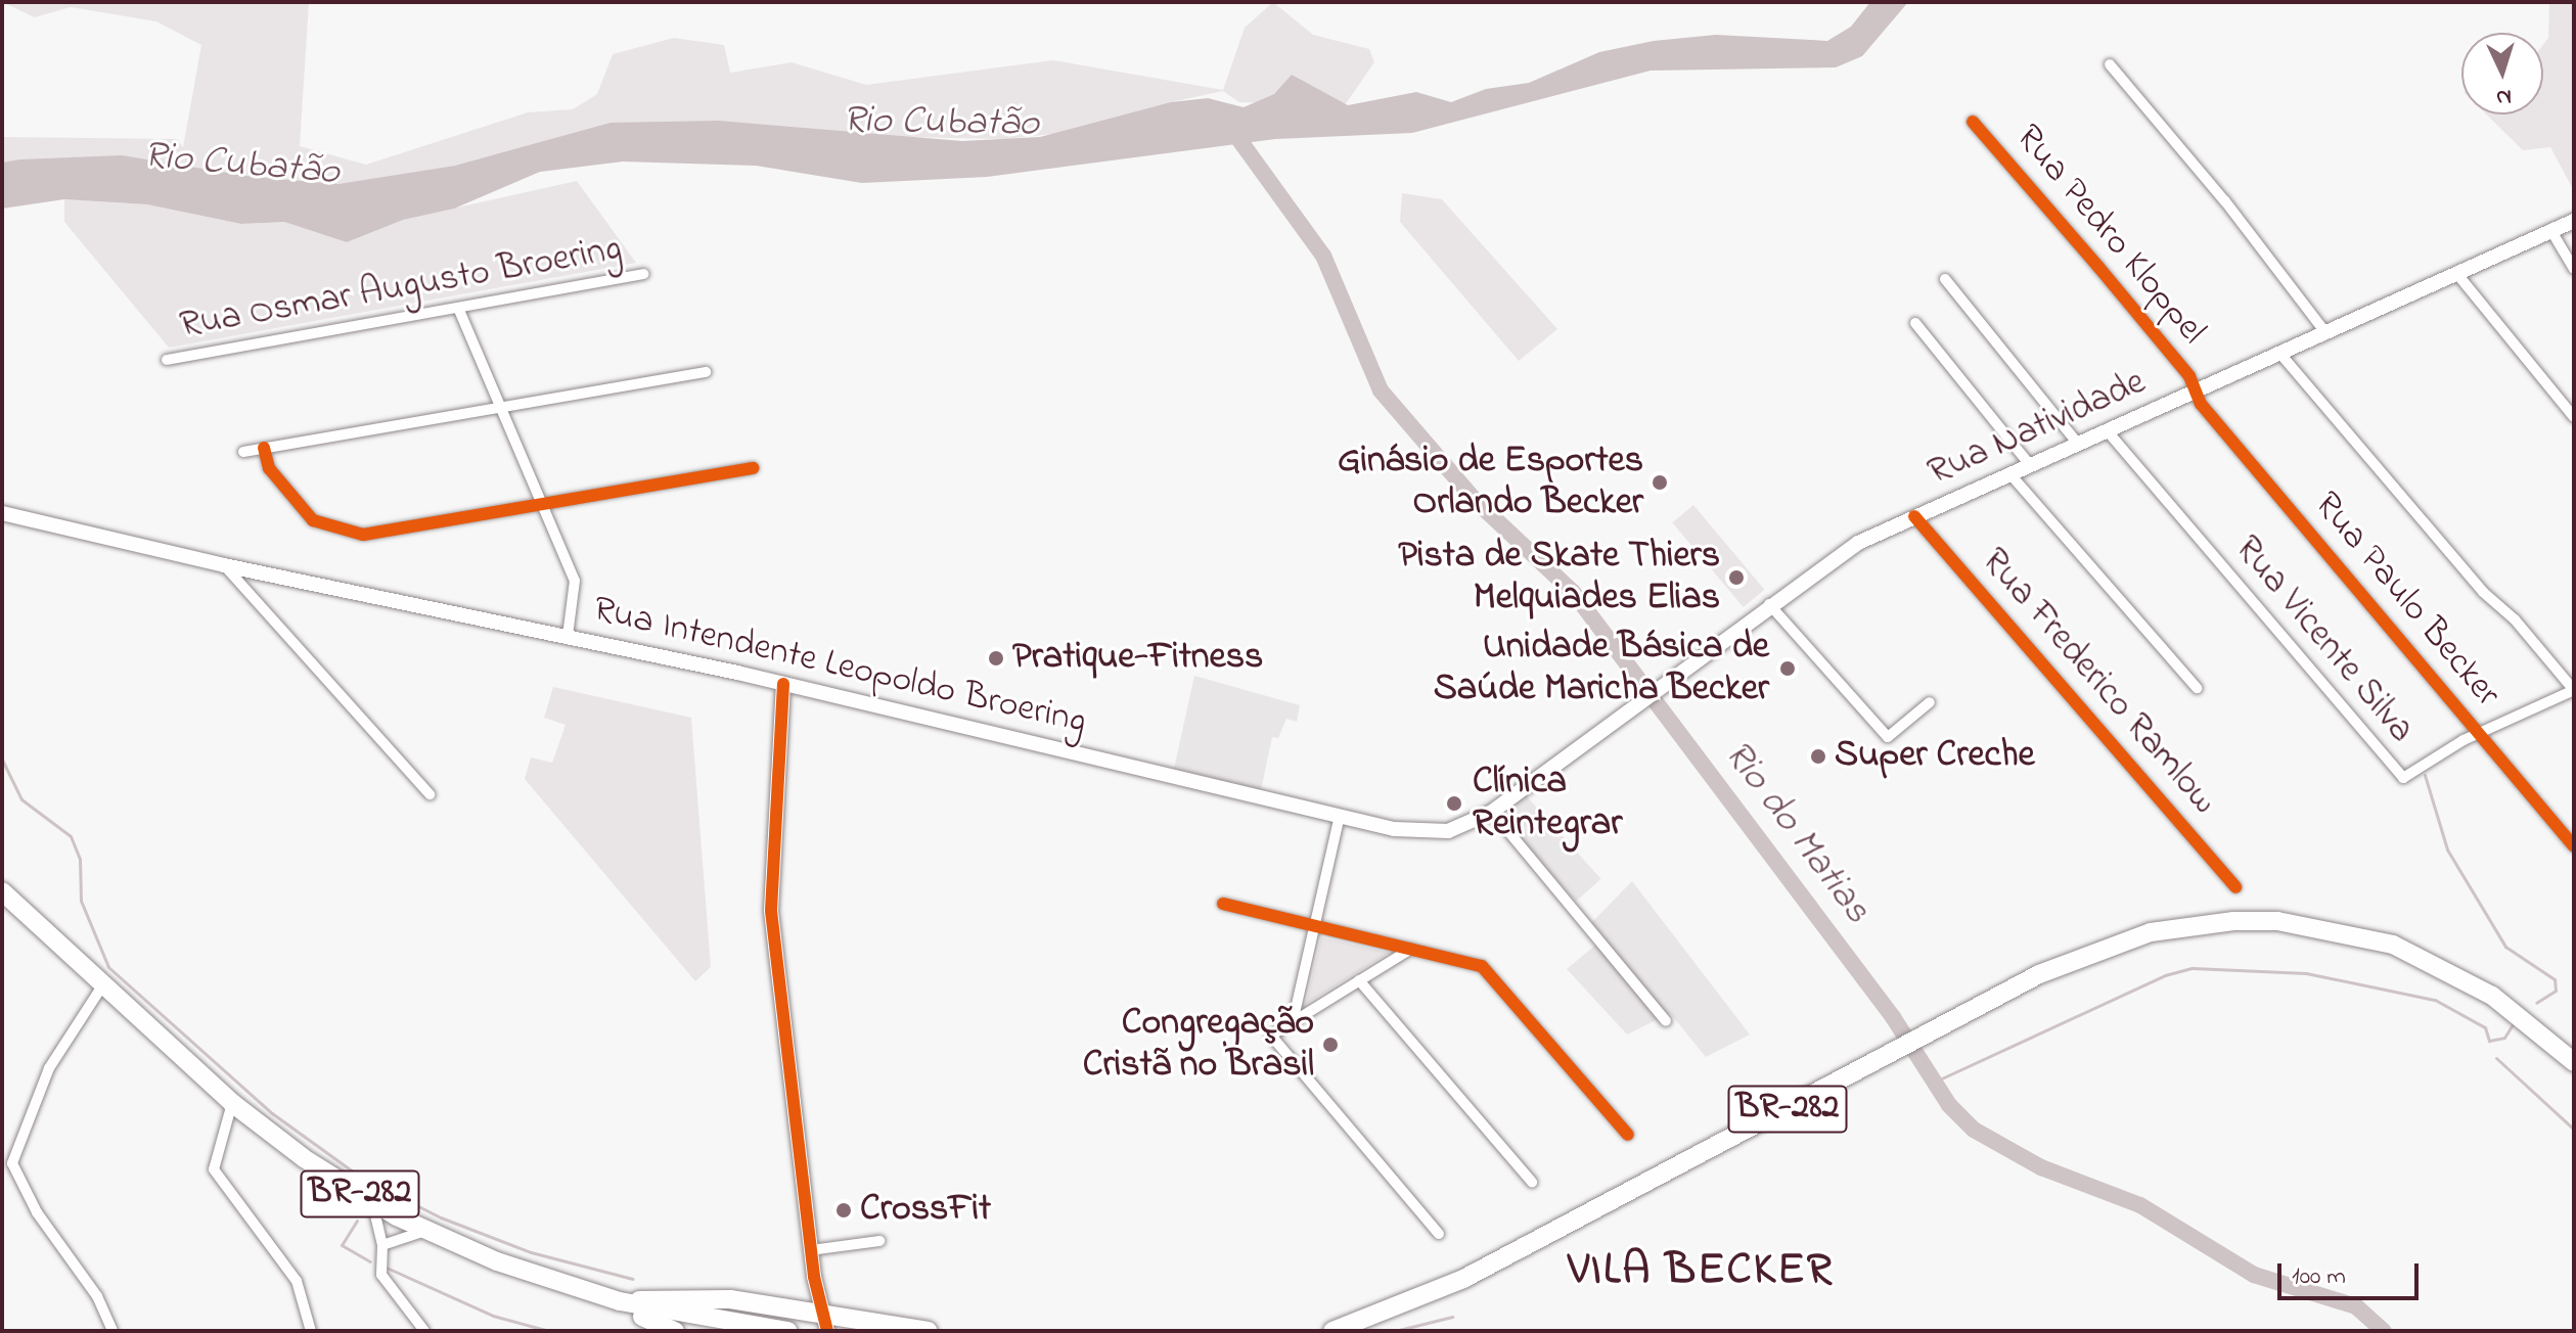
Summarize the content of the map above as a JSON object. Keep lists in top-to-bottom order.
{
  "streets": {
    "highway": ["BR-282"],
    "main road": ["Rua Natividade", "Rua Intendente Leopoldo Broering"],
    "street": [
      "Rua Pedro Kloppel",
      "Rua Osmar Augusto Broering",
      "Rua Paulo Becker",
      "Rua Vicente Silva",
      "Rua Frederico Ramlow"
    ]
  },
  "crossings": [
    ["Rua Pedro Kloppel", "Rua Natividade"],
    ["Rua Pedro Kloppel", "Rua Paulo Becker"],
    ["Rua Natividade", "Rua Paulo Becker"],
    ["Rua Natividade", "Rua Vicente Silva"],
    ["Rua Natividade", "Rua Intendente Leopoldo Broering"],
    ["Rua Natividade", "Rua Frederico Ramlow"],
    ["Rua Paulo Becker", "Rua Vicente Silva"]
  ],
  "districts": ["VILA BECKER"],
  "water": ["Rio Cubatão", "Rio do Matias"],
  "places": [
    "Ginásio de Esportes Orlando Becker",
    "Pista de Skate Thiers Melquiades Elias",
    "Pratique-Fitness",
    "Unidade Básica de Saúde Maricha Becker",
    "Super Creche",
    "Clínica Reintegrar",
    "Congregação Cristã no Brasil",
    "CrossFit"
  ],
  "scale_bar": "100 m",
  "north": "bottom"
}
